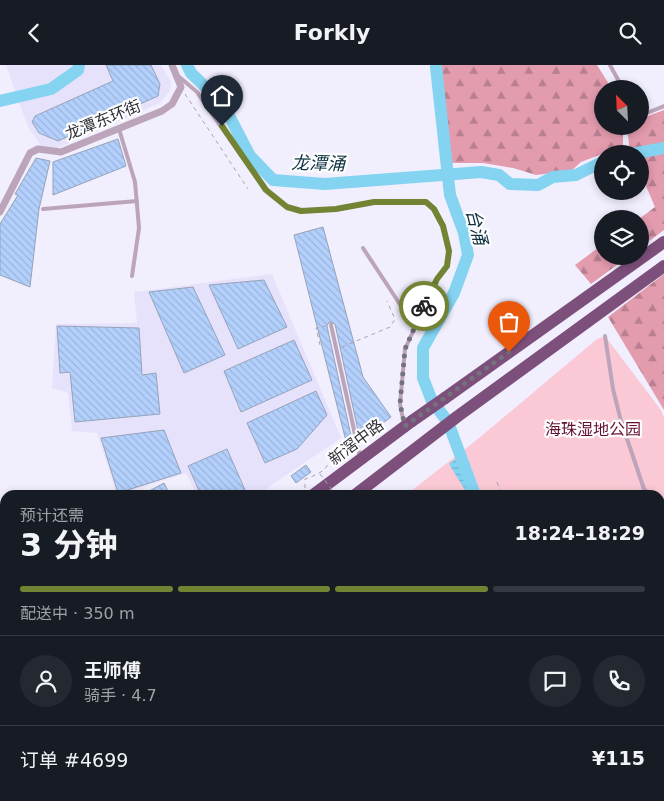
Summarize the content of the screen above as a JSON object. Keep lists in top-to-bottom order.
{
  "streets": {
    "highway": ["新滘中路"],
    "street": ["龙潭东环街"]
  },
  "water": ["龙潭涌", "台涌"],
  "parks": ["海珠湿地公园"],
  "north": "top left",
  "page": {
    "header": "Forkly",
    "heading": ["3 分钟", "预计还需", "18:24–18:29"],
    "panel": [
      "王师傅",
      "骑手 · 4.7",
      "订单 #4699",
      "¥115"
    ],
    "bar": "配送中 · 350 m"
  }
}
